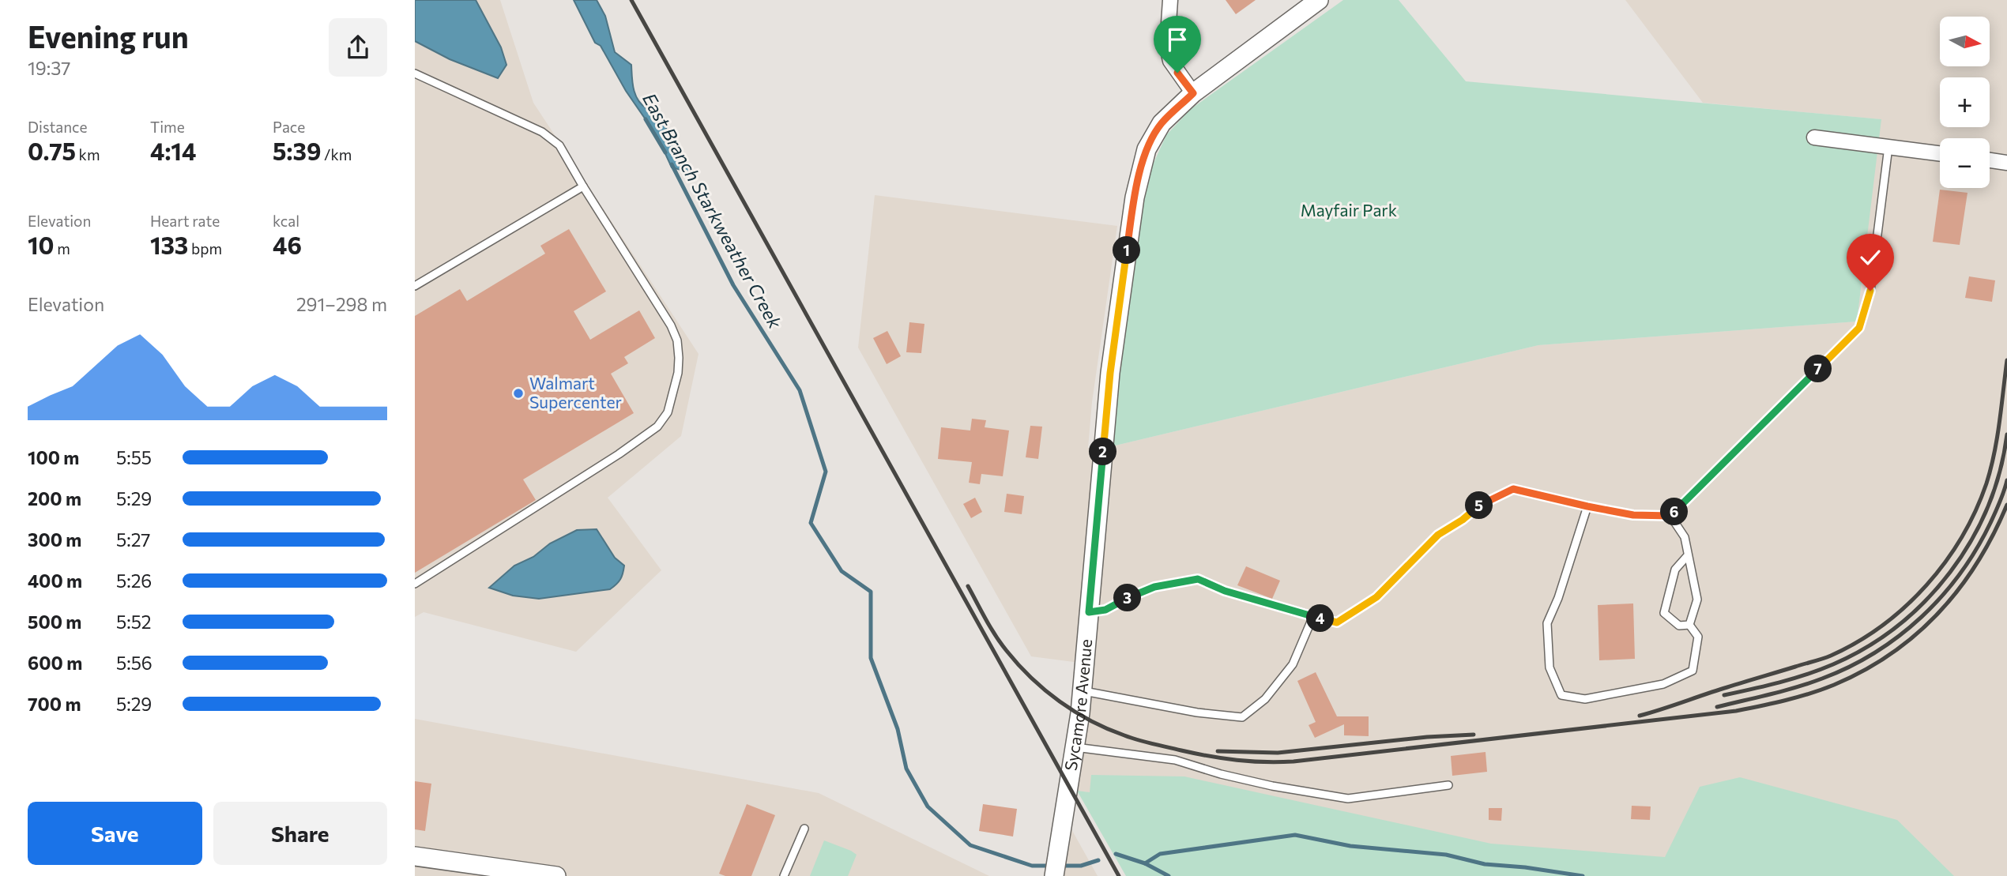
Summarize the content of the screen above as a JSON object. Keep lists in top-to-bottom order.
{
  "streets": {
    "street": ["Sycamore Avenue"]
  },
  "water": ["East Branch Starkweather Creek"],
  "parks": ["Mayfair Park"],
  "places": ["Walmart Supercenter"],
  "north": "right",
  "page": {
    "heading": ["Evening run", "19:37"],
    "map_buttons": ["+", "−"],
    "stats": [
      ["Distance", "0.75 km"],
      ["Time", "4:14"],
      ["Pace", "5:39 /km"],
      ["Elevation", "10 m"],
      ["Heart rate", "133 bpm"],
      ["kcal", "46"]
    ],
    "pins": [
      "1",
      "7",
      "2",
      "5",
      "6",
      "3",
      "4"
    ],
    "chart": ["Elevation", "291–298 m"],
    "list": [
      {
        "name": "100 m",
        "note": "5:55"
      },
      {
        "name": "200 m",
        "note": "5:29"
      },
      {
        "name": "300 m",
        "note": "5:27"
      },
      {
        "name": "400 m",
        "note": "5:26"
      },
      {
        "name": "500 m",
        "note": "5:52"
      },
      {
        "name": "600 m",
        "note": "5:56"
      },
      {
        "name": "700 m",
        "note": "5:29"
      }
    ],
    "buttons": ["Save", "Share"]
  }
}
